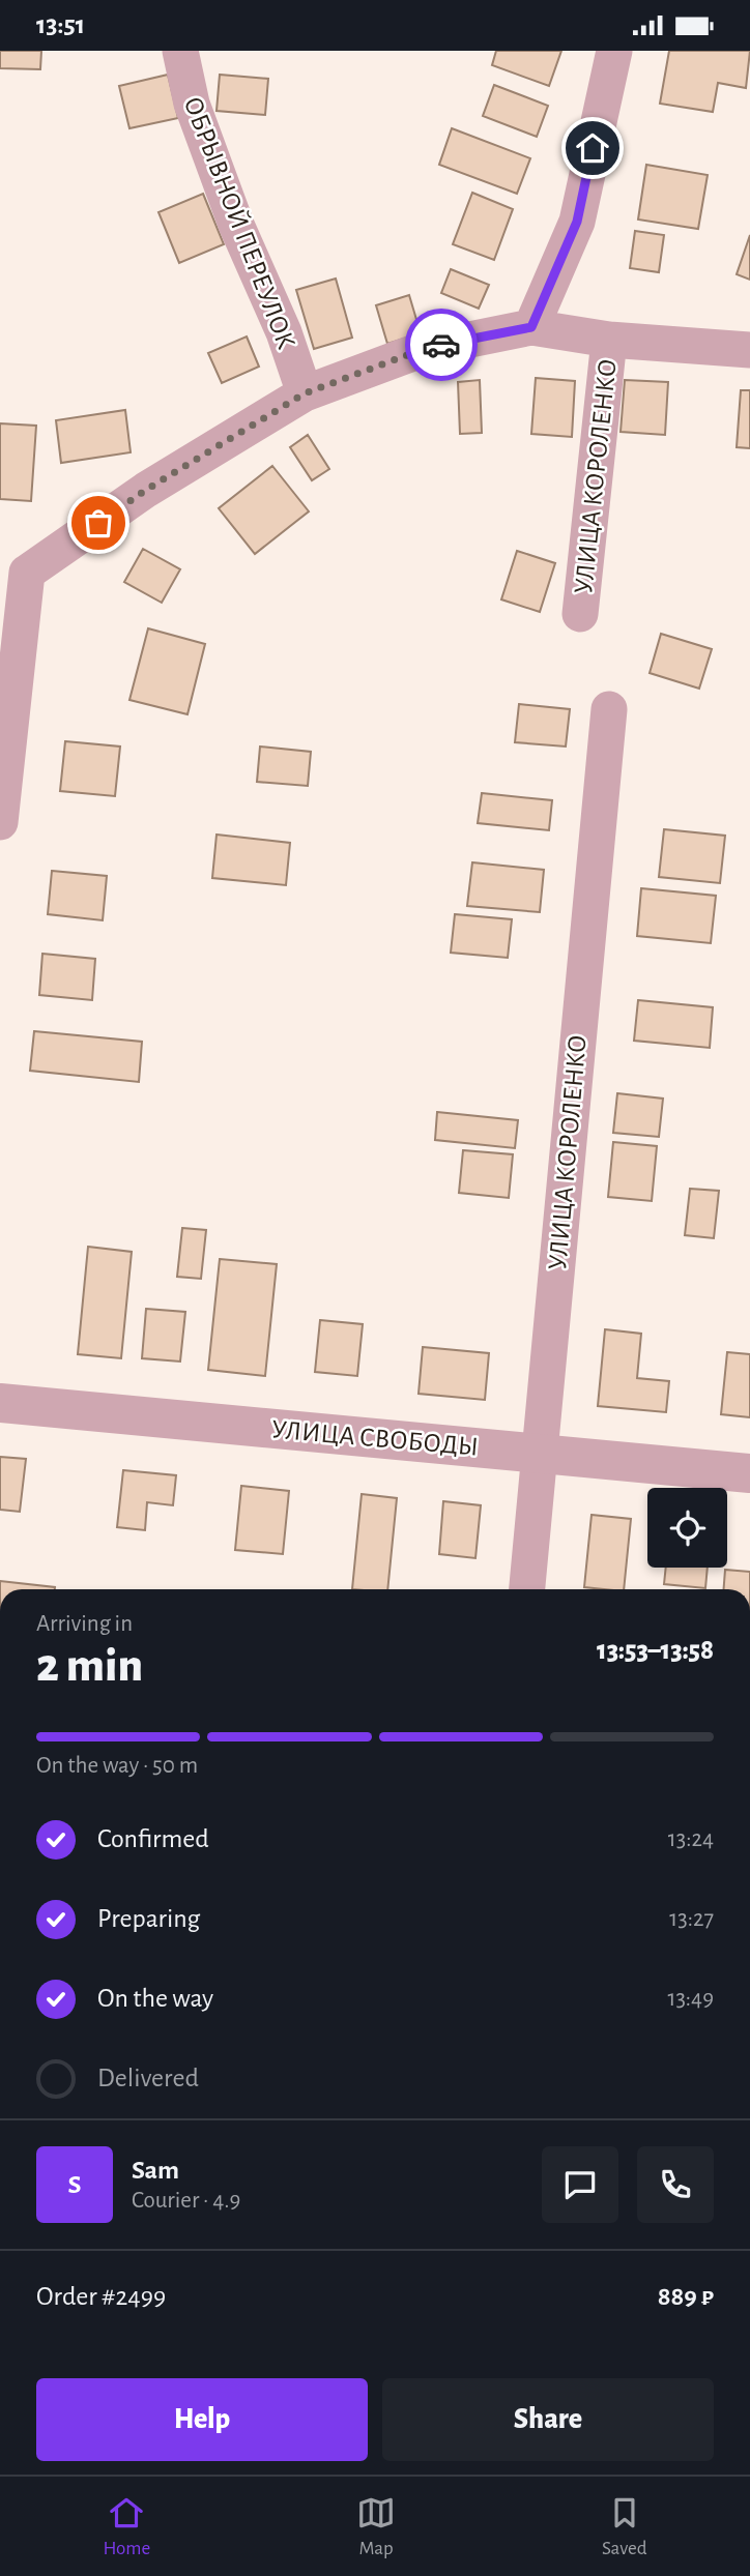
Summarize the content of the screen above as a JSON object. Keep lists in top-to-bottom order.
{
  "streets": {
    "street": ["ОБРЫВНОЙ ПЕРЕУЛОК", "УЛИЦА КОРОЛЕНКО", "УЛИЦА СВОБОДЫ"]
  },
  "crossings": [
    ["УЛИЦА КОРОЛЕНКО", "УЛИЦА СВОБОДЫ"]
  ],
  "page": {
    "status": "13:51",
    "heading": ["2 min", "Arriving in", "13:53–13:58"],
    "panel": [
      "Sam",
      "Courier · 4.9",
      "Order #2499",
      "889 ₽"
    ],
    "bar": "On the way · 50 m",
    "list": [
      ["Confirmed", "13:24"],
      ["Preparing", "13:27"],
      ["On the way", "13:49"],
      "Delivered"
    ],
    "round": "S",
    "buttons": ["Help", "Share"],
    "tabs": ["Home", "Map", "Saved"]
  }
}
